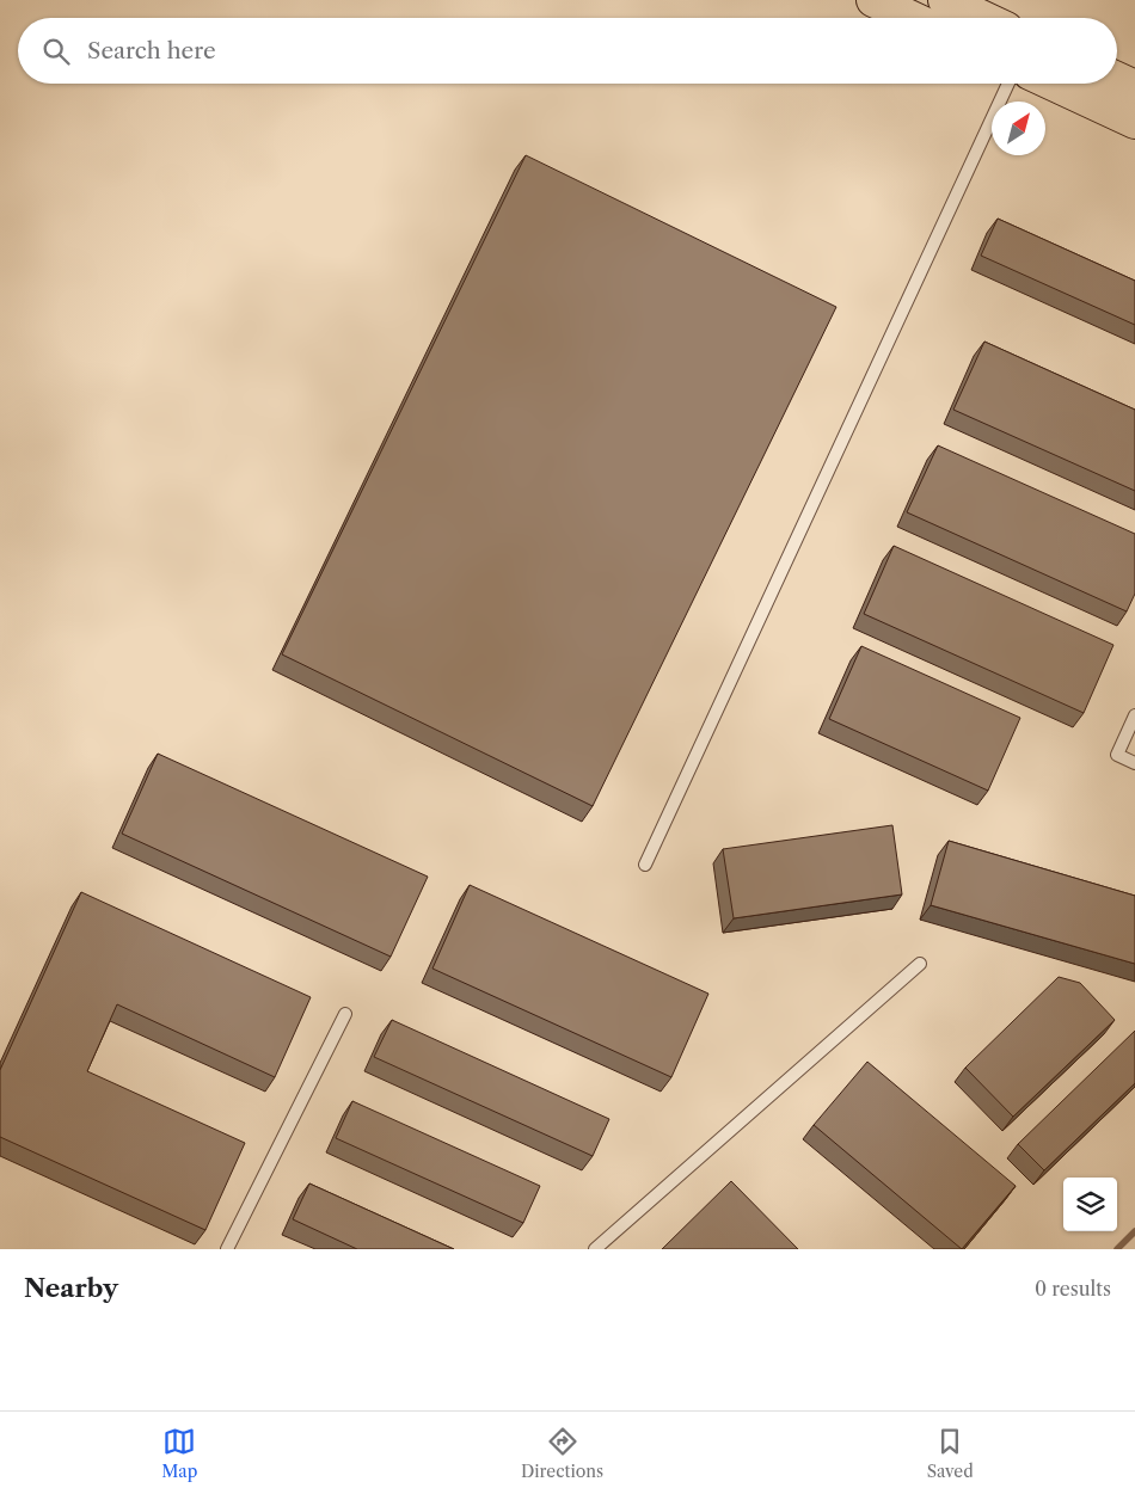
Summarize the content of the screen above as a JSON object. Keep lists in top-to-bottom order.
{
  "north": "top right",
  "page": {
    "search": "Search here",
    "heading": ["Nearby", "0 results"],
    "nav": ["Map", "Directions", "Saved"]
  }
}
